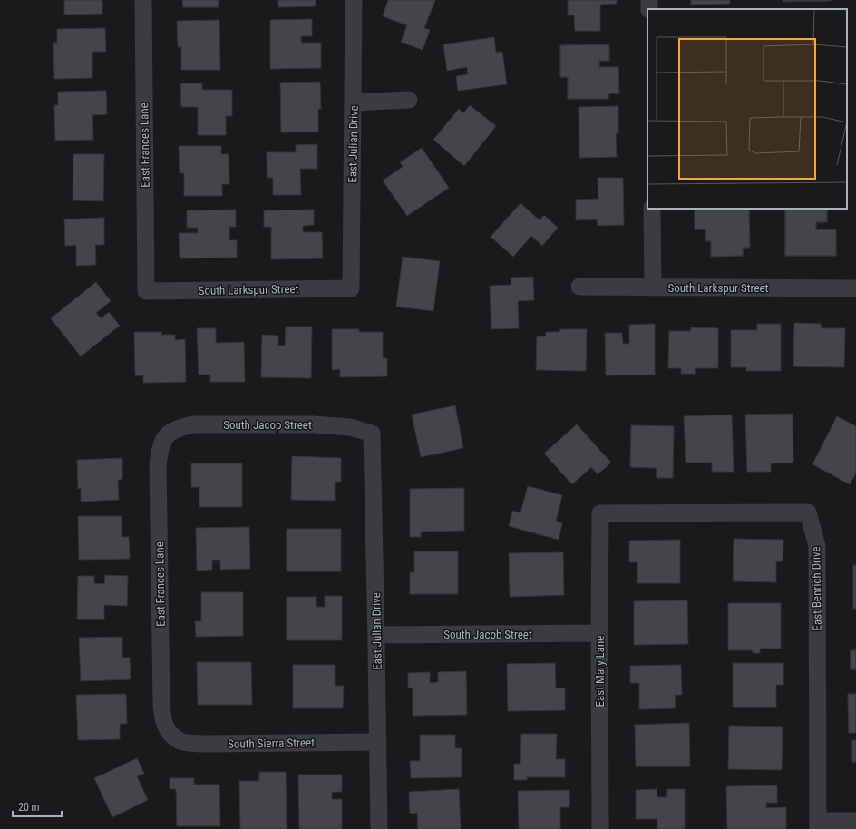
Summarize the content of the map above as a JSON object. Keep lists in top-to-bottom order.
{
  "streets": {
    "street": [
      "East Julian Drive",
      "East Frances Lane",
      "South Larkspur Street",
      "South Jacop Street",
      "East Benrich Drive",
      "South Jacob Street",
      "East Mary Lane",
      "South Sierra Street"
    ]
  },
  "crossings": [
    ["East Julian Drive", "South Larkspur Street"],
    ["East Julian Drive", "South Jacop Street"],
    ["East Julian Drive", "South Jacob Street"],
    ["East Julian Drive", "South Sierra Street"],
    ["East Frances Lane", "South Larkspur Street"],
    ["East Frances Lane", "South Jacop Street"],
    ["East Frances Lane", "South Sierra Street"],
    ["East Benrich Drive", "East Mary Lane"],
    ["South Jacob Street", "East Mary Lane"]
  ],
  "scale_bar": "20 m"
}
